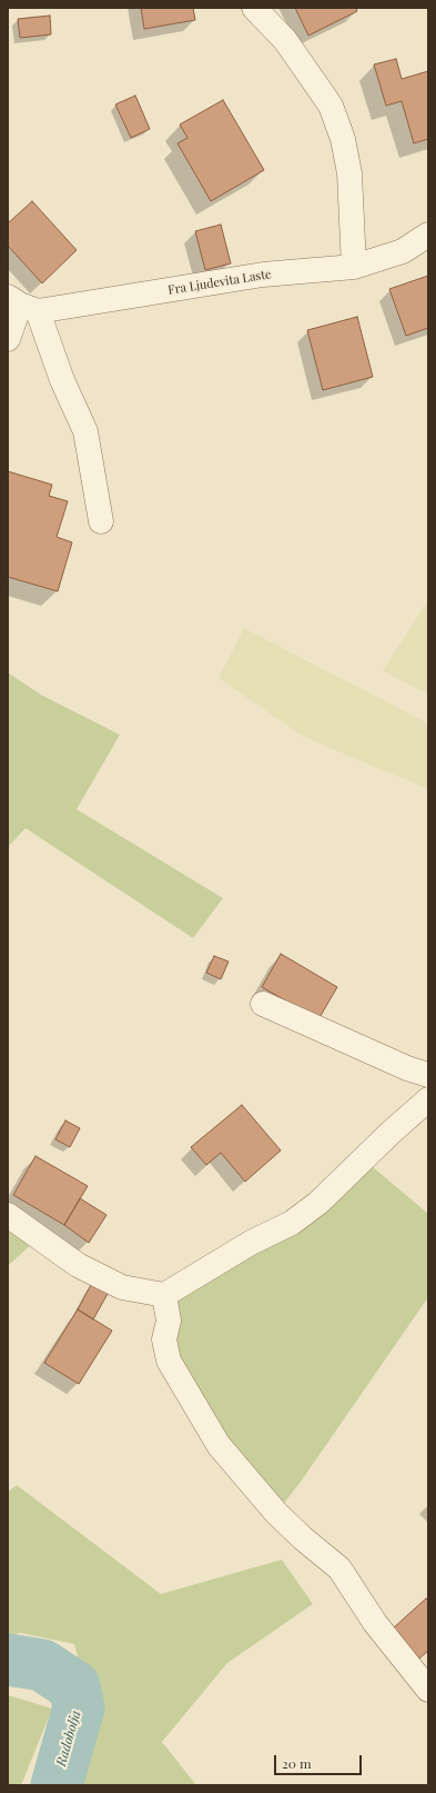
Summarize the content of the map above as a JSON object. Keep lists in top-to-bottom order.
{
  "streets": {
    "street": ["Fra Ljudevita Laste"]
  },
  "water": ["Radobolja"],
  "scale_bar": "20 m"
}
